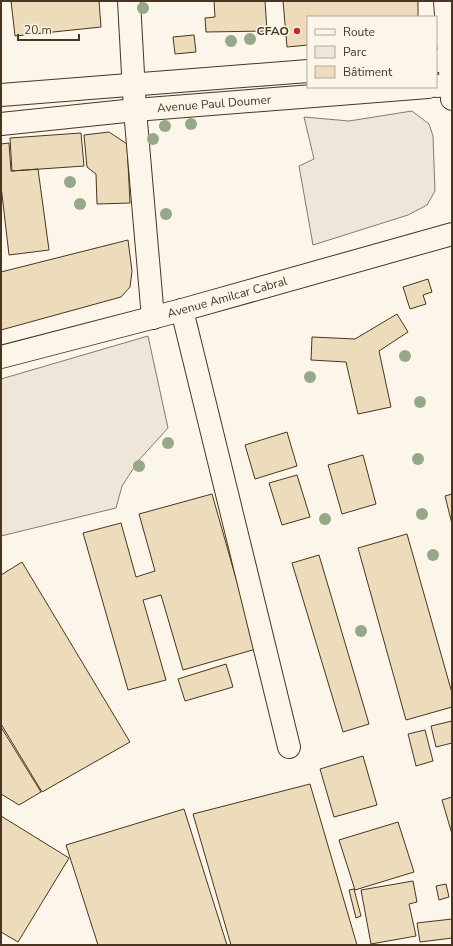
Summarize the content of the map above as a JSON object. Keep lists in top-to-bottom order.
{
  "streets": {
    "main road": ["Avenue Paul Doumer", "Avenue Amilcar Cabral"]
  },
  "places": ["CFAO"],
  "legend": ["Route", "Parc", "Bâtiment"],
  "scale_bar": "20 m"
}
